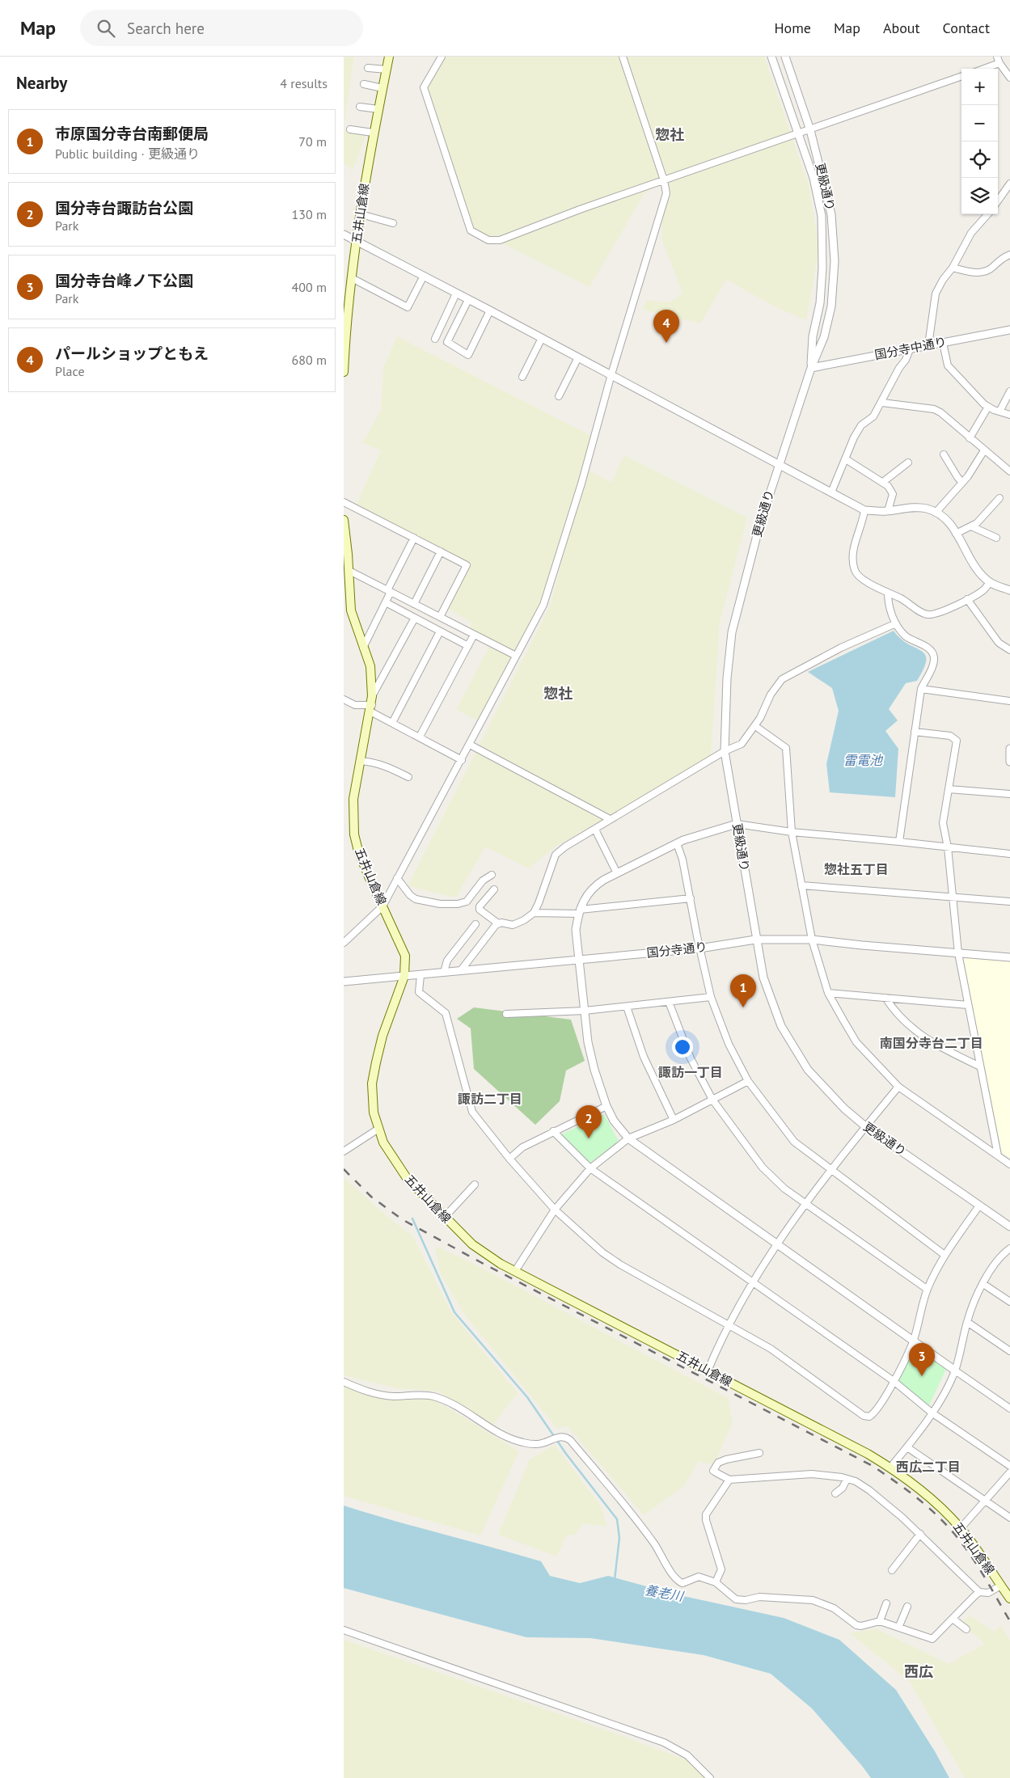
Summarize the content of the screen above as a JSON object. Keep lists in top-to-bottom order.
{
  "streets": {
    "main road": ["五井山倉線"],
    "street": ["更級通り", "国分寺中通り", "国分寺通り"]
  },
  "crossings": [
    ["更級通り", "国分寺中通り"],
    ["更級通り", "国分寺通り"],
    ["五井山倉線", "国分寺通り"]
  ],
  "districts": [
    "惣社",
    "惣社",
    "惣社五丁目",
    "南国分寺台二丁目",
    "諏訪一丁目",
    "諏訪二丁目",
    "西広二丁目",
    "西広"
  ],
  "water": ["雷電池", "養老川"],
  "page": {
    "header": "Map",
    "search": "Search here",
    "nav": [
      "Home",
      "Map",
      "About",
      "Contact"
    ],
    "heading": ["Nearby", "4 results"],
    "map_buttons": ["+", "−"],
    "list": [
      {
        "mark": "1",
        "name": "市原国分寺台南郵便局",
        "note": "Public building · 更級通り",
        "value": "70 m"
      },
      {
        "mark": "2",
        "name": "国分寺台諏訪台公園",
        "note": "Park",
        "value": "130 m"
      },
      {
        "mark": "3",
        "name": "国分寺台峰ノ下公園",
        "note": "Park",
        "value": "400 m"
      },
      {
        "mark": "4",
        "name": "パールショップともえ",
        "note": "Place",
        "value": "680 m"
      }
    ],
    "pins": [
      "4",
      "1",
      "2",
      "3"
    ]
  }
}
